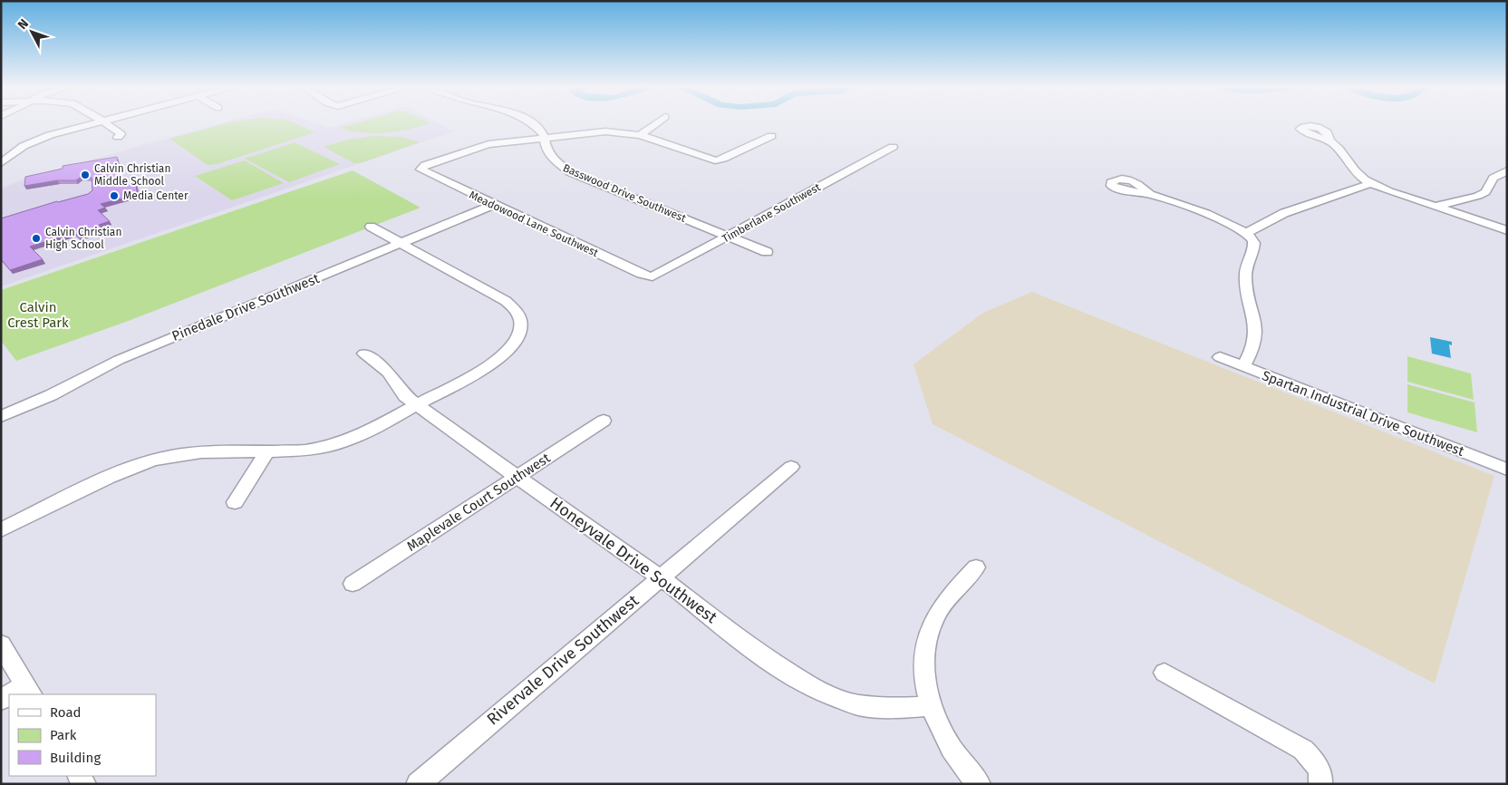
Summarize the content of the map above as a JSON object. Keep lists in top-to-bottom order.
{
  "streets": {
    "street": [
      "Basswood Drive Southwest",
      "Timberlane Southwest",
      "Meadowood Lane Southwest",
      "Pinedale Drive Southwest",
      "Spartan Industrial Drive Southwest",
      "Maplevale Court Southwest",
      "Honeyvale Drive Southwest",
      "Rivervale Drive Southwest"
    ]
  },
  "crossings": [
    ["Basswood Drive Southwest", "Timberlane Southwest"],
    ["Timberlane Southwest", "Meadowood Lane Southwest"],
    ["Meadowood Lane Southwest", "Pinedale Drive Southwest"],
    ["Maplevale Court Southwest", "Honeyvale Drive Southwest"],
    ["Honeyvale Drive Southwest", "Rivervale Drive Southwest"]
  ],
  "parks": ["Calvin Crest Park"],
  "places": ["Calvin Christian Middle School", "Media Center", "Calvin Christian High School"],
  "legend": ["Road", "Park", "Building"],
  "north": "top left"
}
